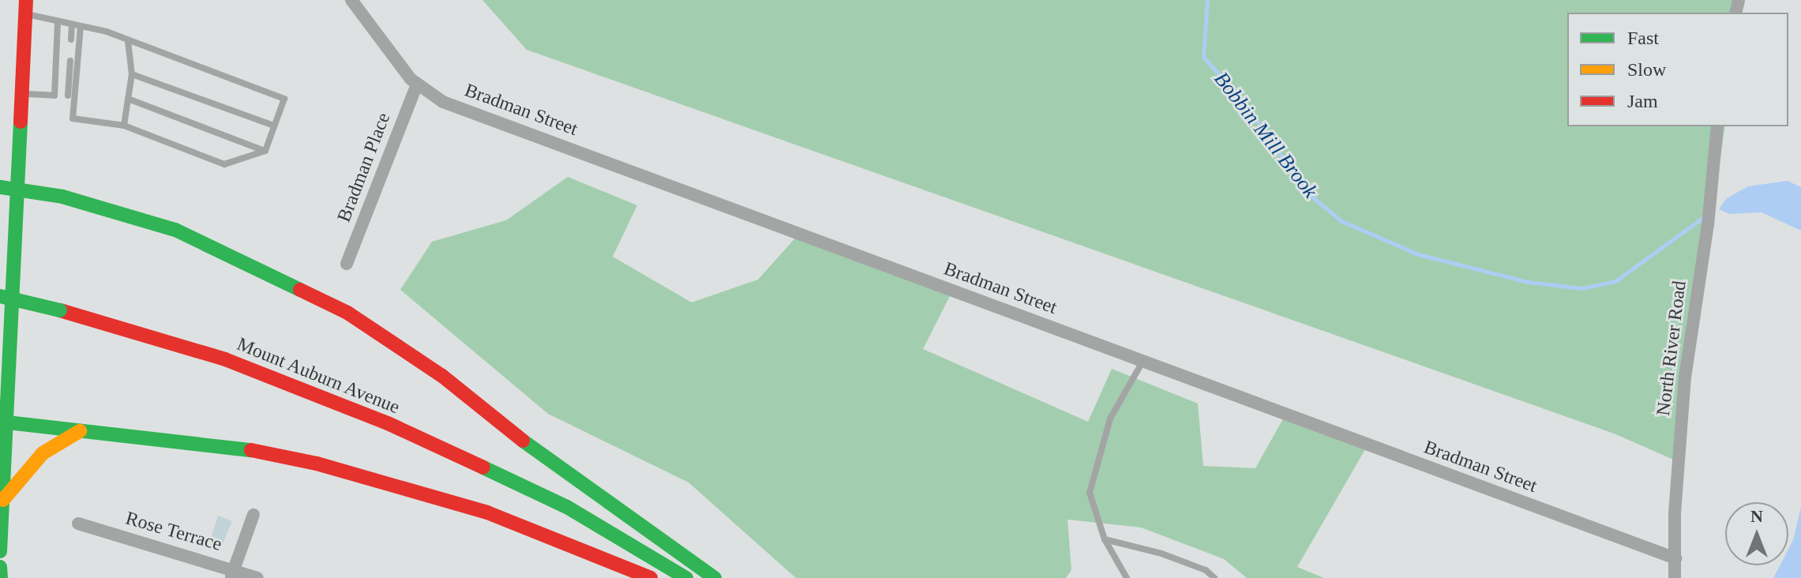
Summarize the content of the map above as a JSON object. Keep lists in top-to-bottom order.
{
  "streets": {
    "main road": ["Mount Auburn Avenue"],
    "street": [
      "Bradman Street",
      "Bradman Place",
      "North River Road",
      "Rose Terrace"
    ]
  },
  "crossings": [
    ["Bradman Street", "Bradman Place"],
    ["Bradman Street", "North River Road"]
  ],
  "water": ["Bobbin Mill Brook"],
  "legend": ["Fast", "Slow", "Jam"],
  "north": "top"
}
